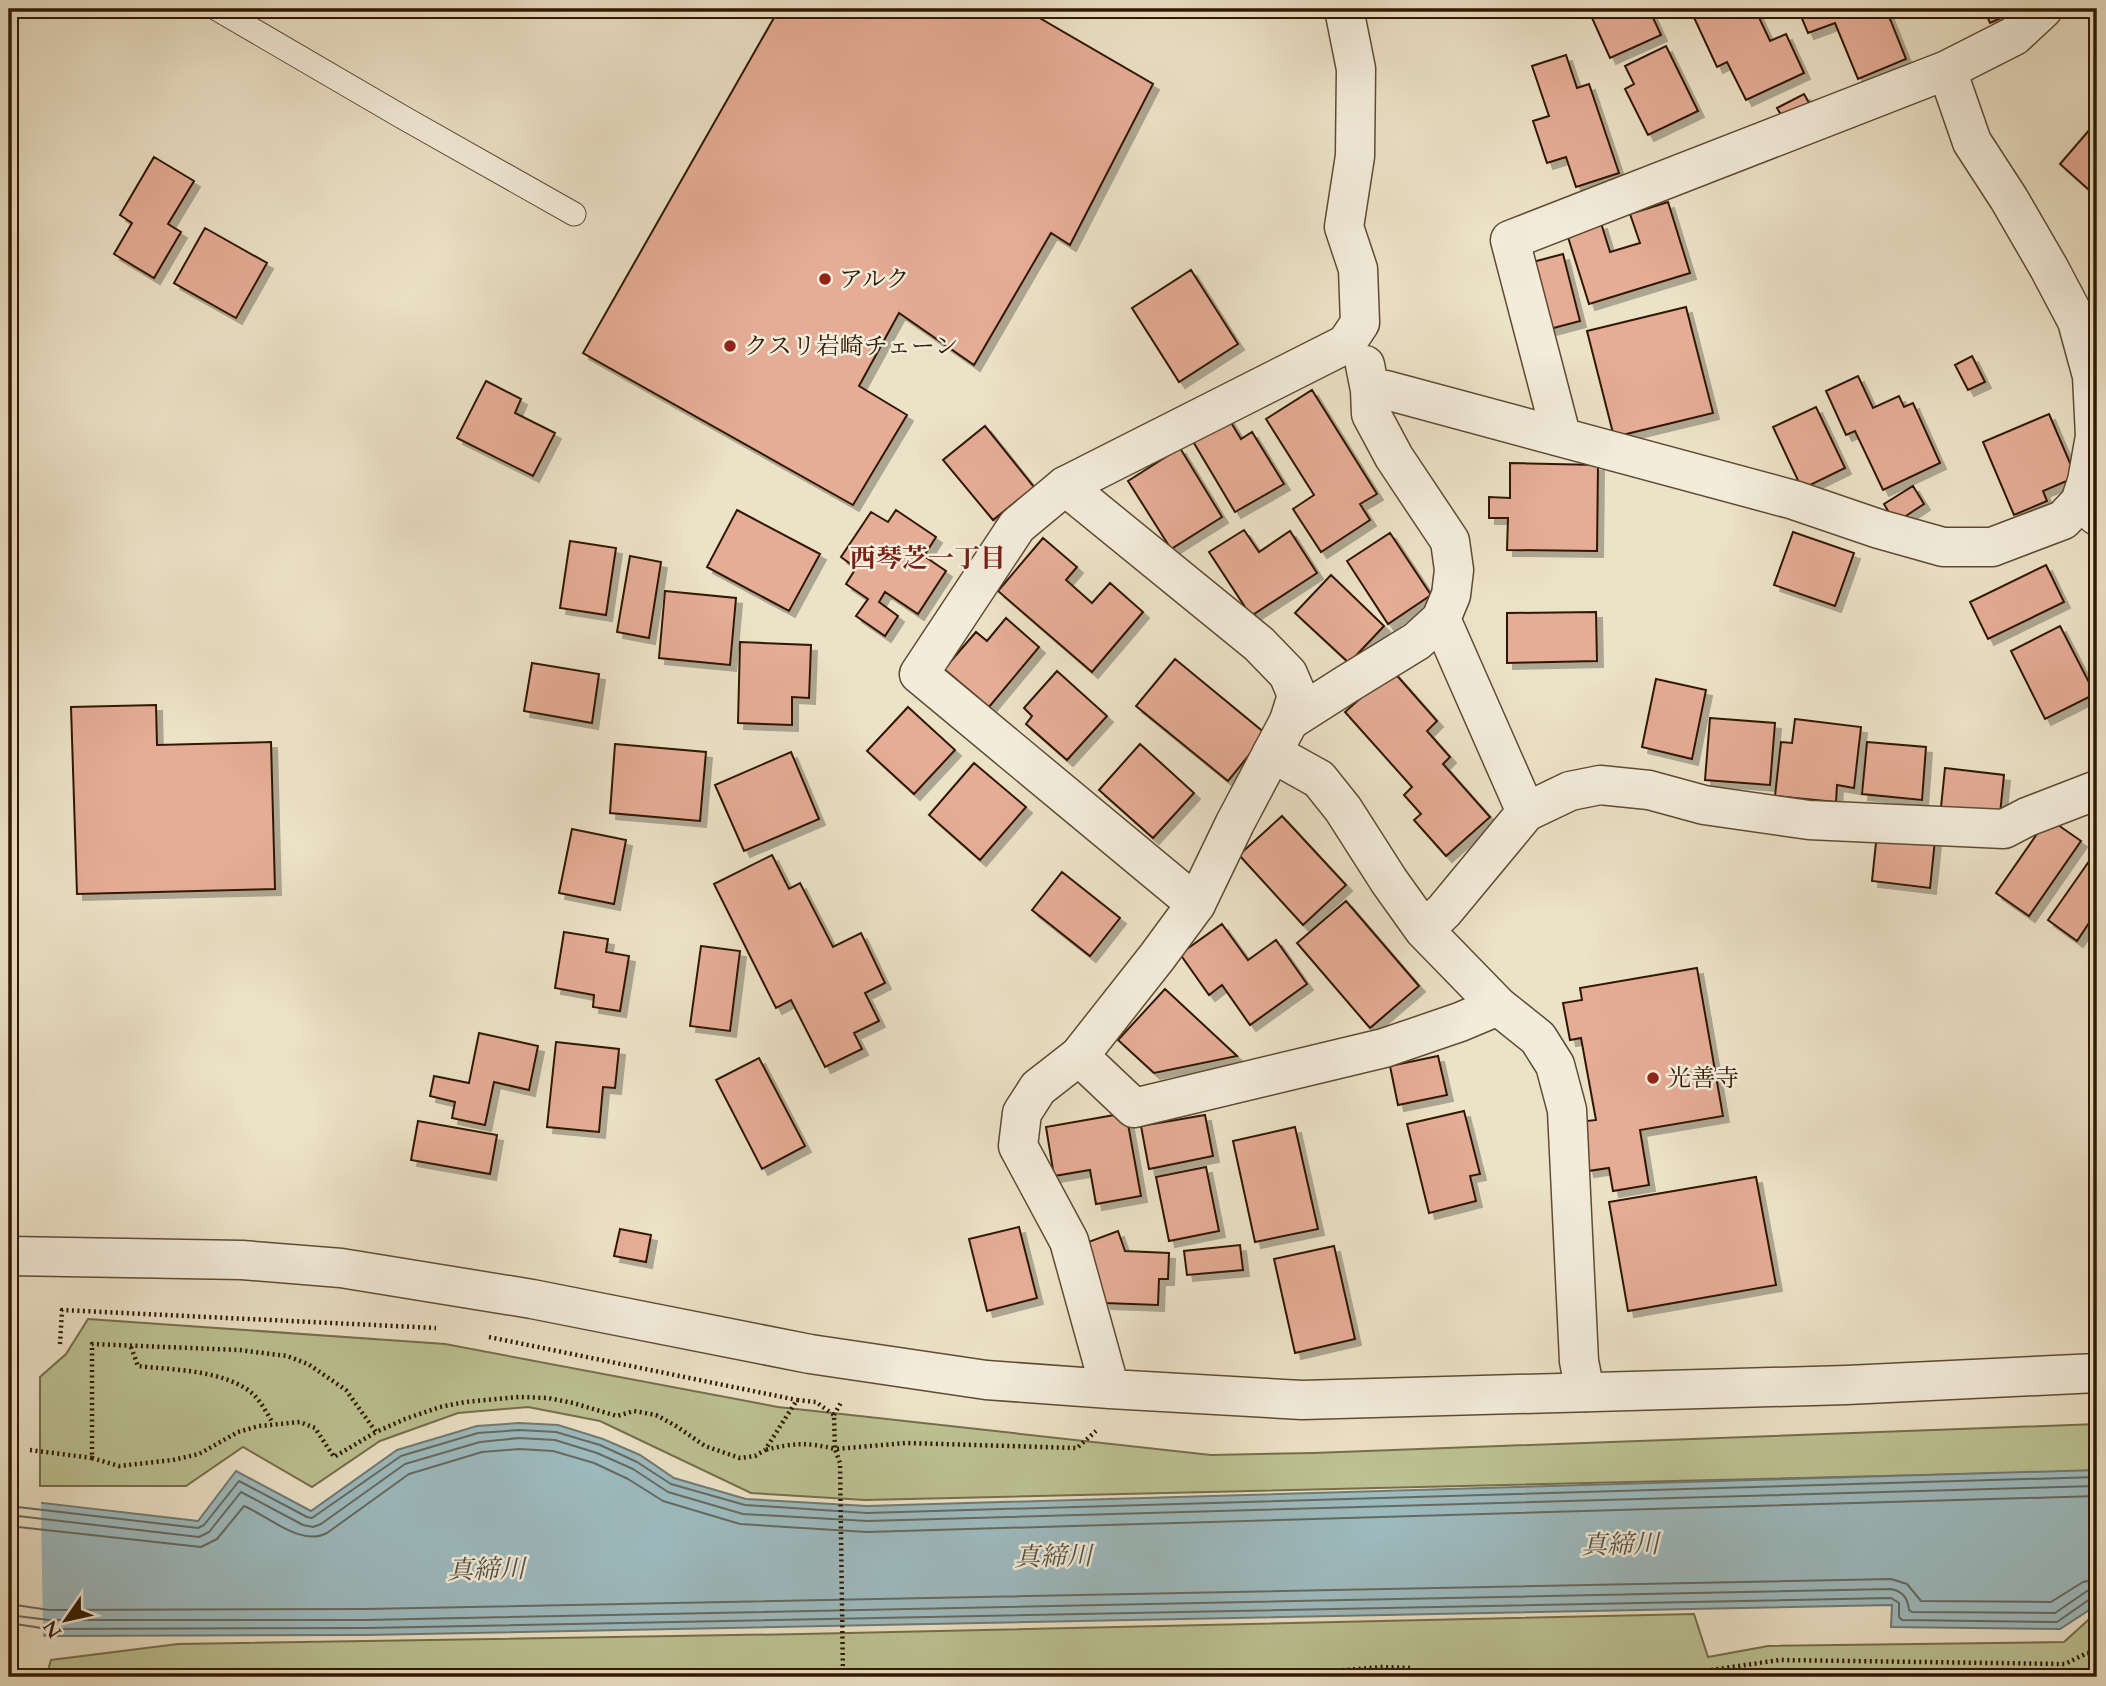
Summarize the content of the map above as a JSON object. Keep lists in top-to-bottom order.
{
  "districts": ["西琴芝一丁目"],
  "water": ["真締川"],
  "places": ["アルク", "クスリ岩崎チェーン", "光善寺"],
  "north": "bottom left"
}
